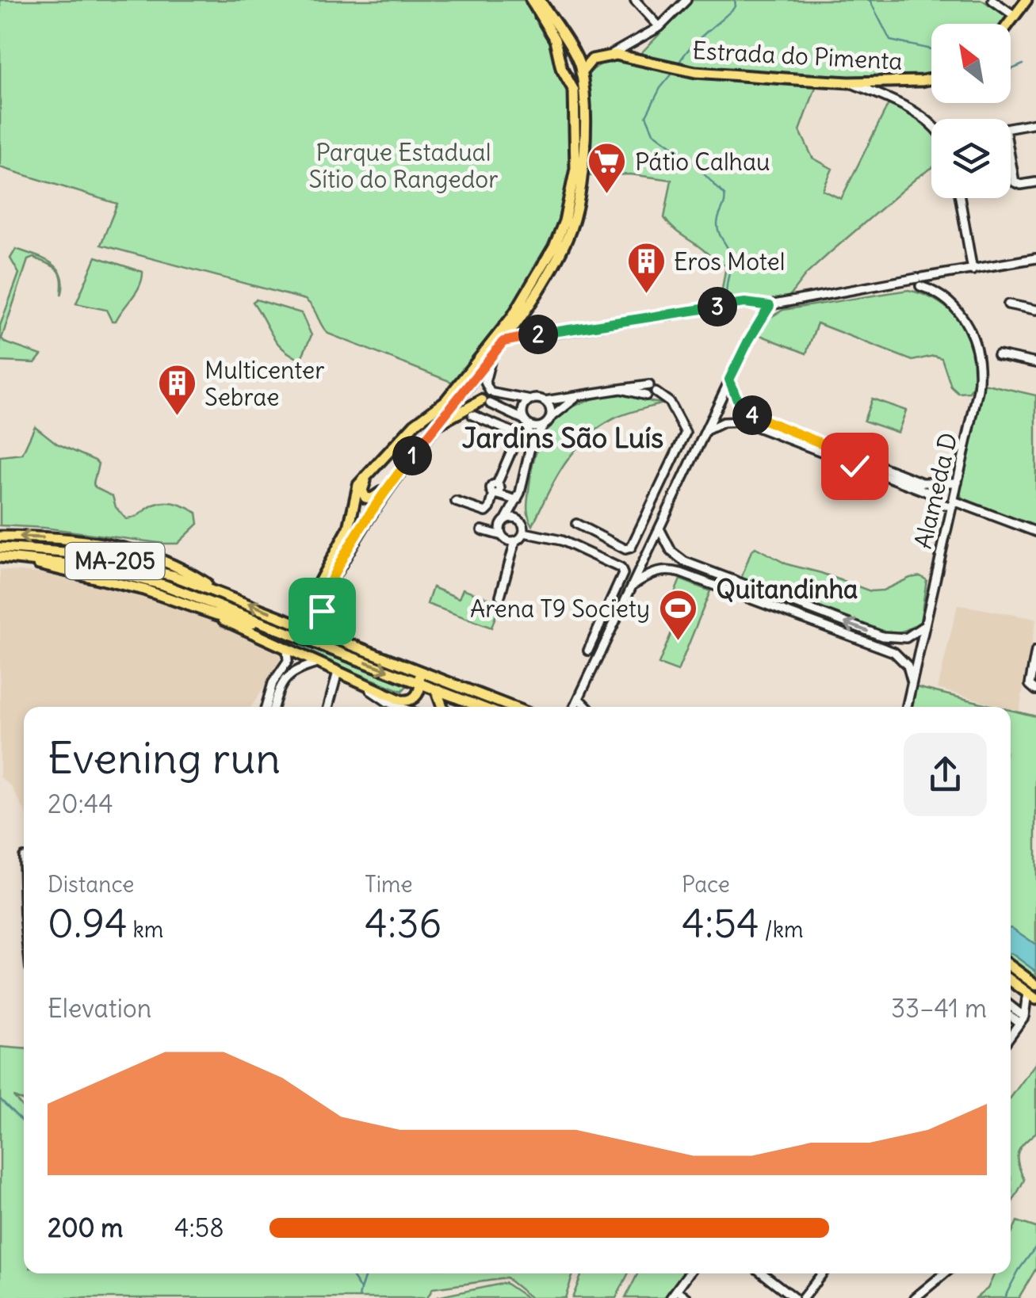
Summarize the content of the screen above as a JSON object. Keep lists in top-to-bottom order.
{
  "streets": {
    "main road": ["Estrada do Pimenta", "MA-205"],
    "street": ["Alameda D"]
  },
  "districts": ["Jardins São Luís", "Quitandinha"],
  "parks": ["Parque Estadual Sítio do Rangedor"],
  "places": {
    "supermarket": ["Pátio Calhau"],
    "building": ["Eros Motel", "Multicenter Sebrae"],
    "sports": ["Arena T9 Society"]
  },
  "north": "top left",
  "page": {
    "pins": [
      "3",
      "2",
      "4",
      "1"
    ],
    "heading": ["Evening run", "20:44"],
    "stats": [
      ["Distance", "0.94 km"],
      ["Time", "4:36"],
      ["Pace", "4:54 /km"]
    ],
    "chart": ["Elevation", "33–41 m"],
    "list": [
      {
        "name": "200 m",
        "note": "4:58"
      }
    ]
  }
}
